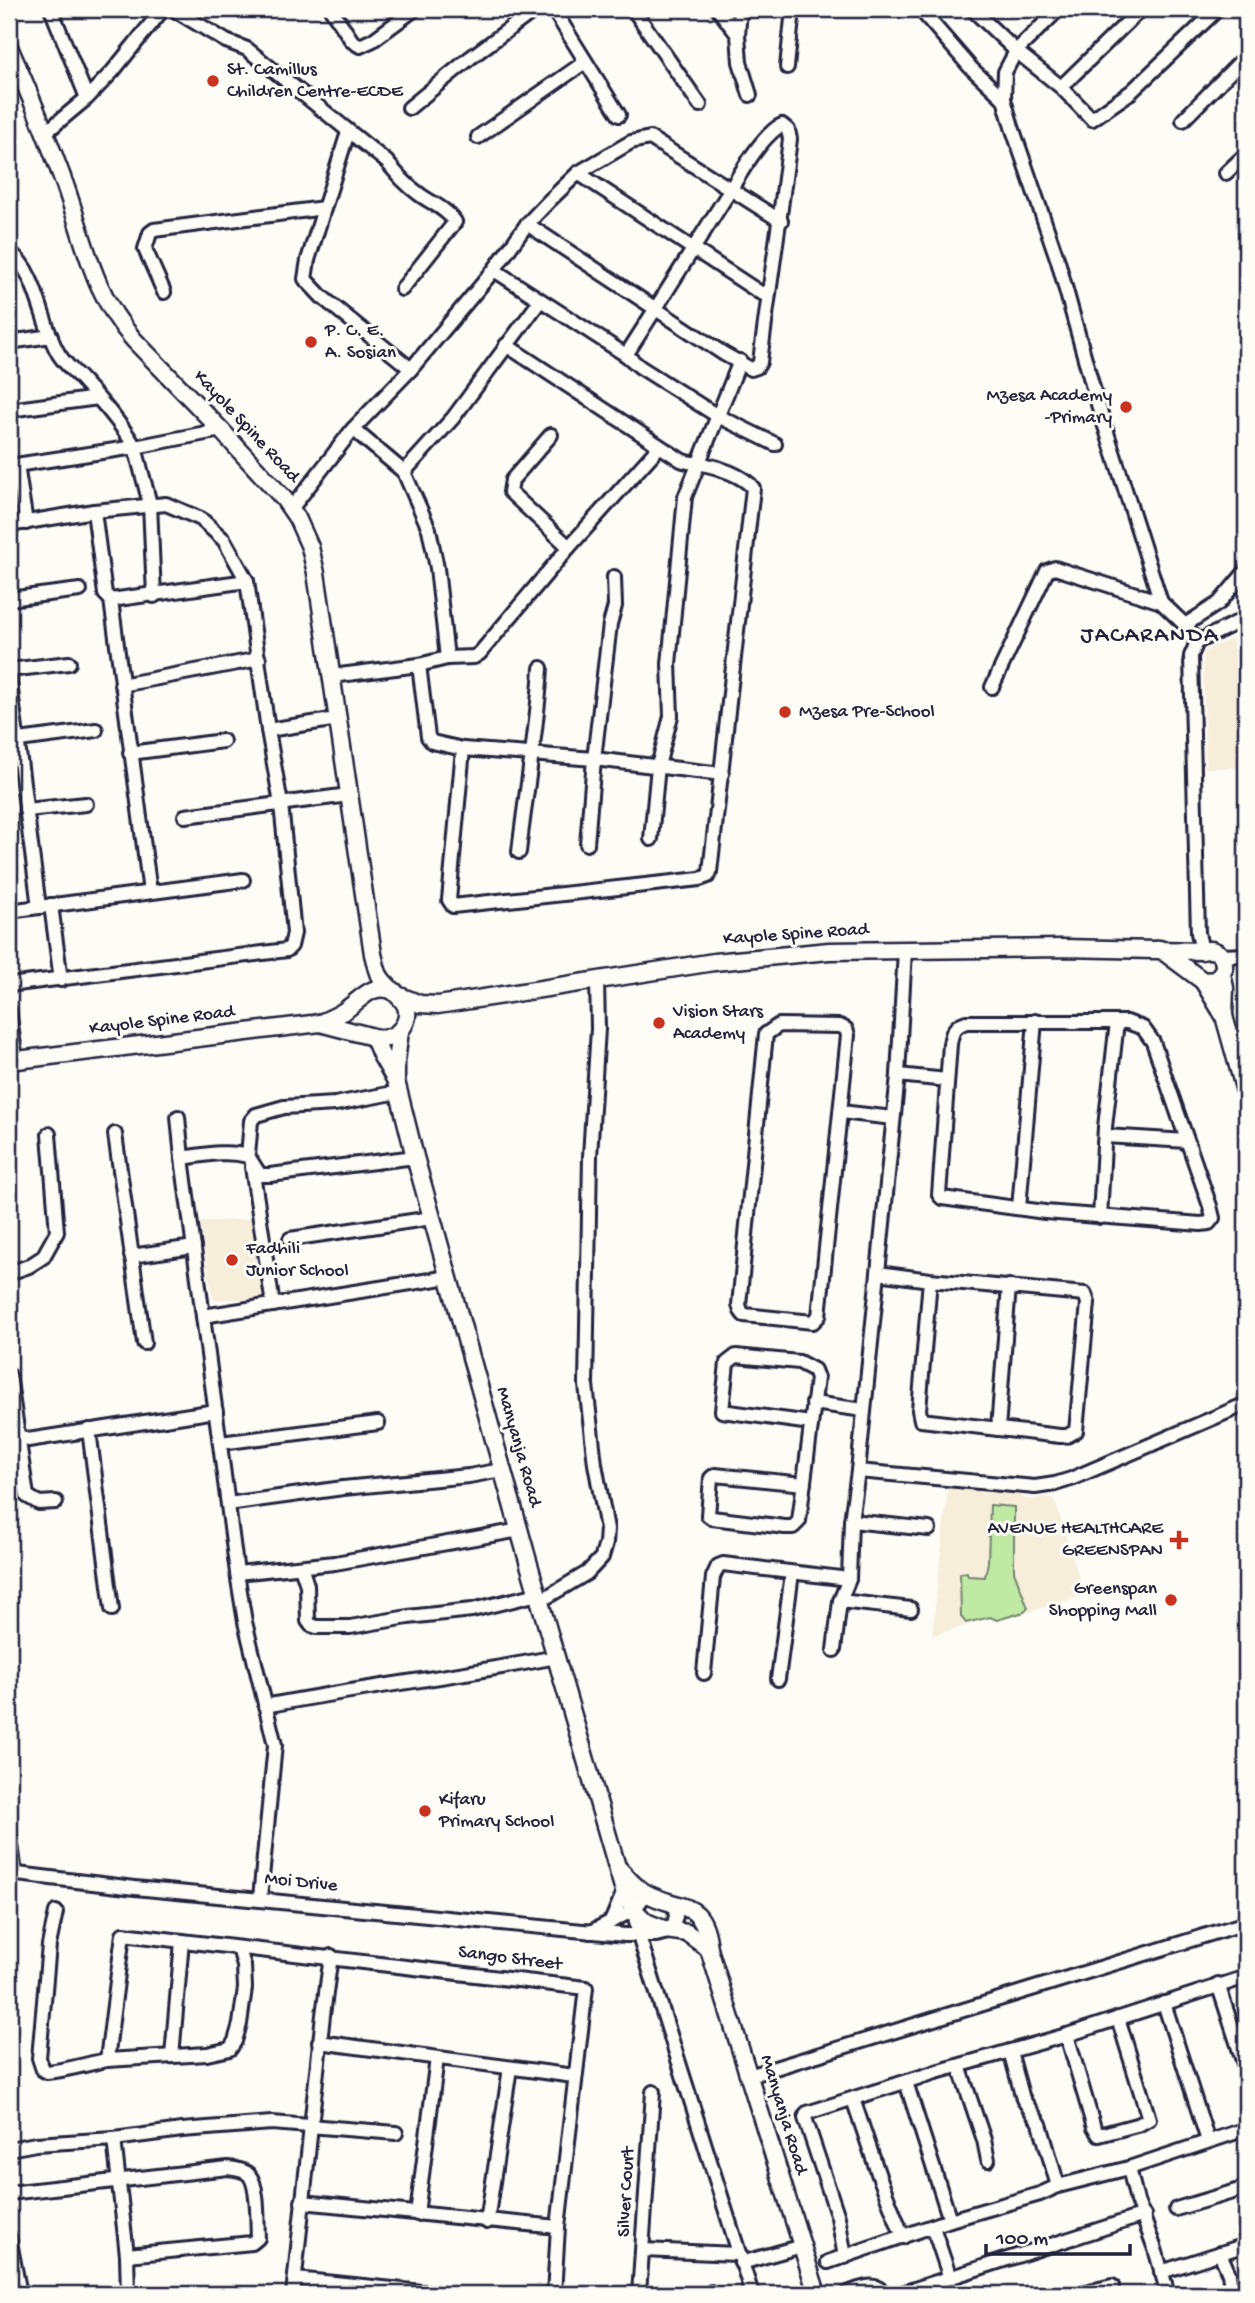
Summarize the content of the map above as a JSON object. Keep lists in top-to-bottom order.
{
  "streets": {
    "main road": ["Kayole Spine Road", "Manyanja Road"],
    "street": ["Moi Drive", "Sango Street", "Silver Court"]
  },
  "crossings": [
    ["Manyanja Road", "Moi Drive"]
  ],
  "districts": ["JACARANDA"],
  "places": {
    "other": [
      "St. Camillus Children Centre-ECDE",
      "P. C. E. A. Sosian",
      "Mzesa Academy -Primary",
      "Mzesa Pre-School",
      "Vision Stars Academy",
      "Fadhili Junior School",
      "Greenspan Shopping Mall",
      "Kifaru Primary School"
    ],
    "health": ["AVENUE HEALTHCARE GREENSPAN"]
  },
  "scale_bar": "100 m"
}
